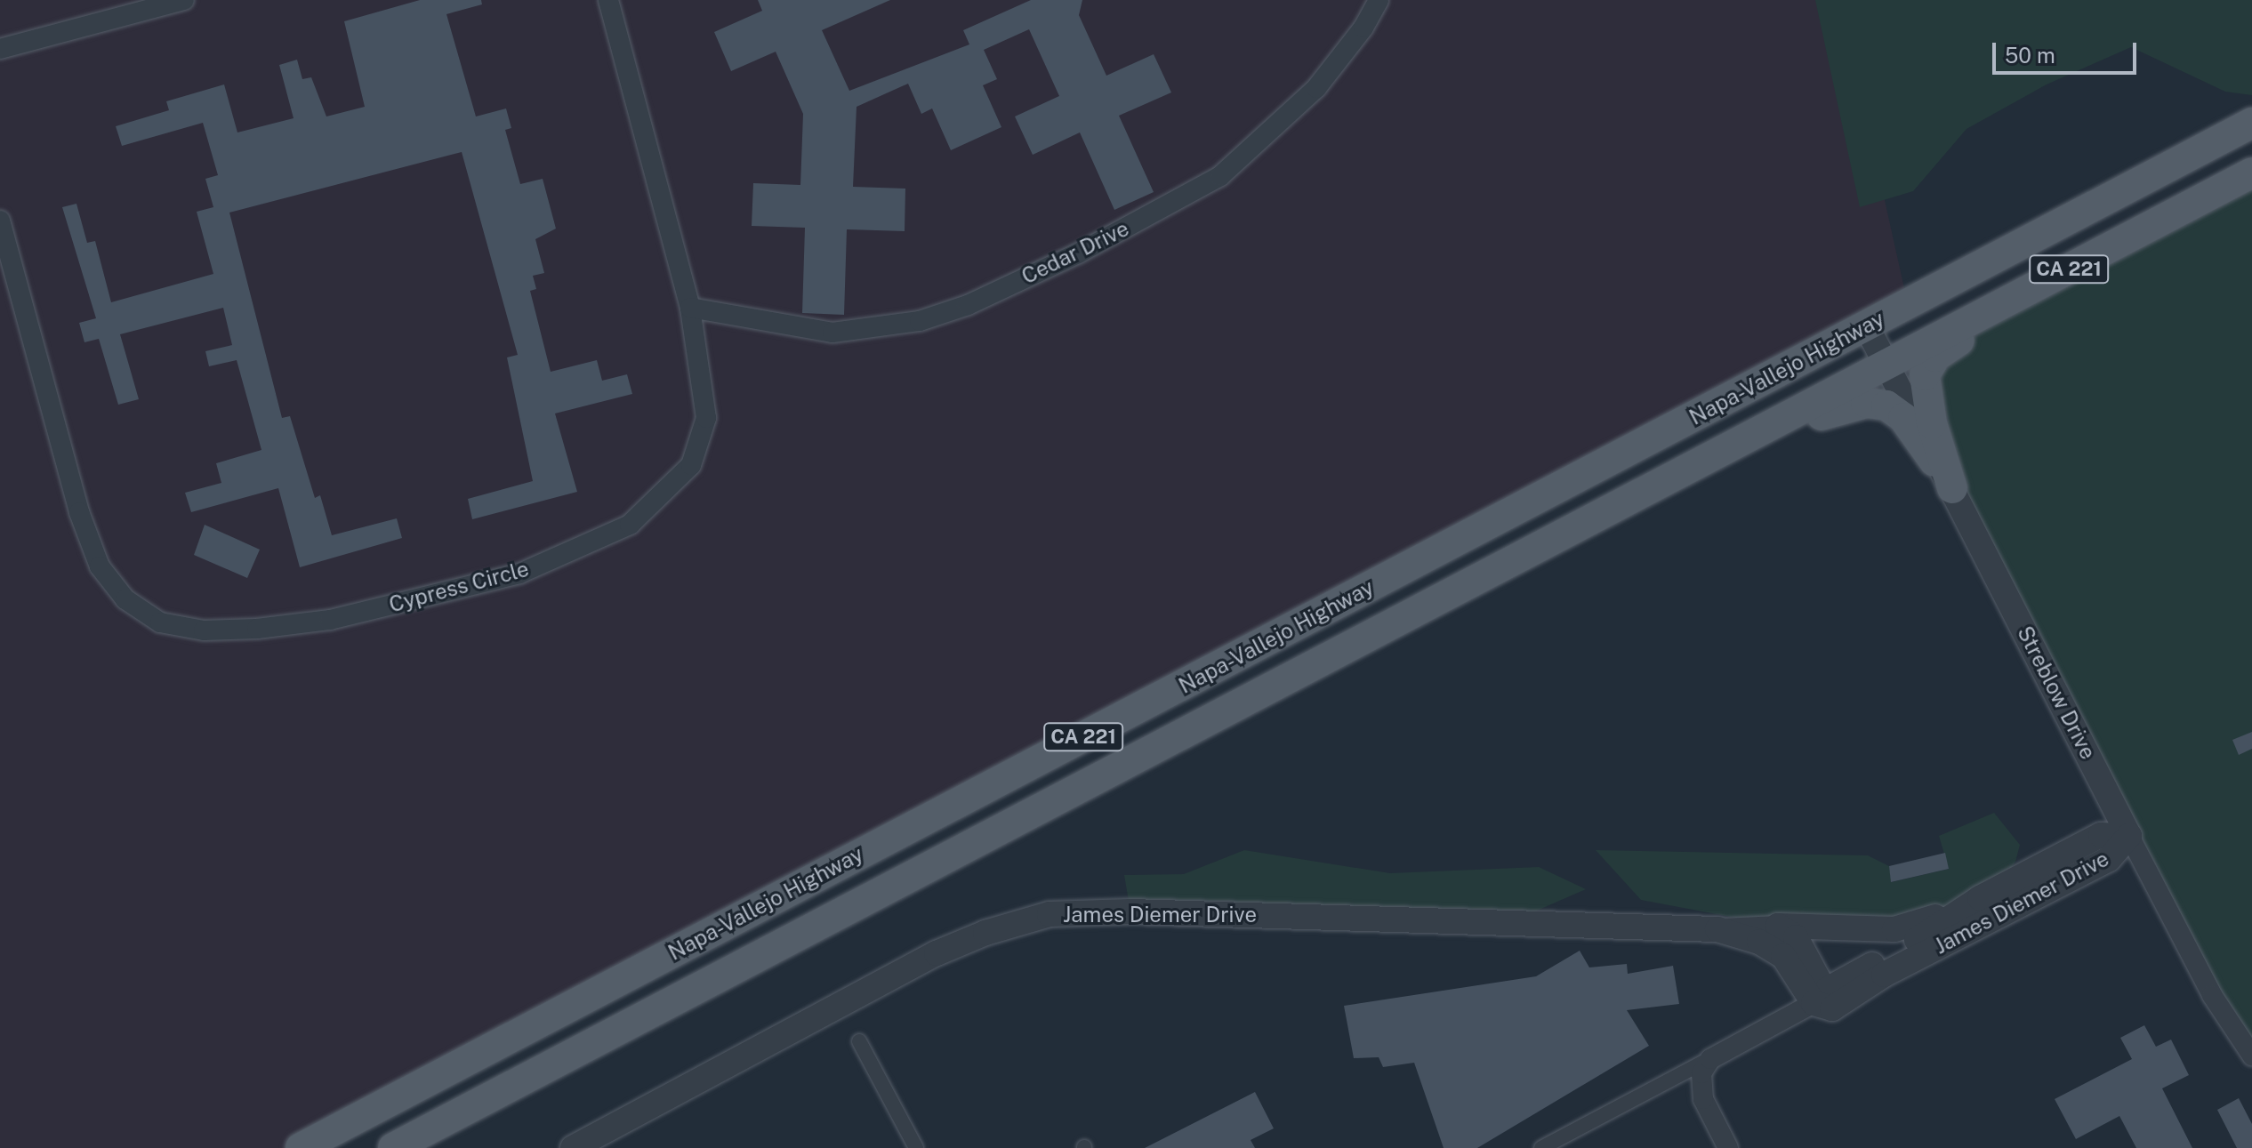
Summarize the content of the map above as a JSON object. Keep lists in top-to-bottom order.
{
  "streets": {
    "main road": ["CA 221", "Napa-Vallejo Highway"],
    "street": [
      "Cedar Drive",
      "Cypress Circle",
      "Streblow Drive",
      "James Diemer Drive"
    ]
  },
  "crossings": [
    ["Cedar Drive", "Cypress Circle"],
    ["Napa-Vallejo Highway", "Streblow Drive"],
    ["Streblow Drive", "James Diemer Drive"]
  ],
  "scale_bar": "50 m"
}
